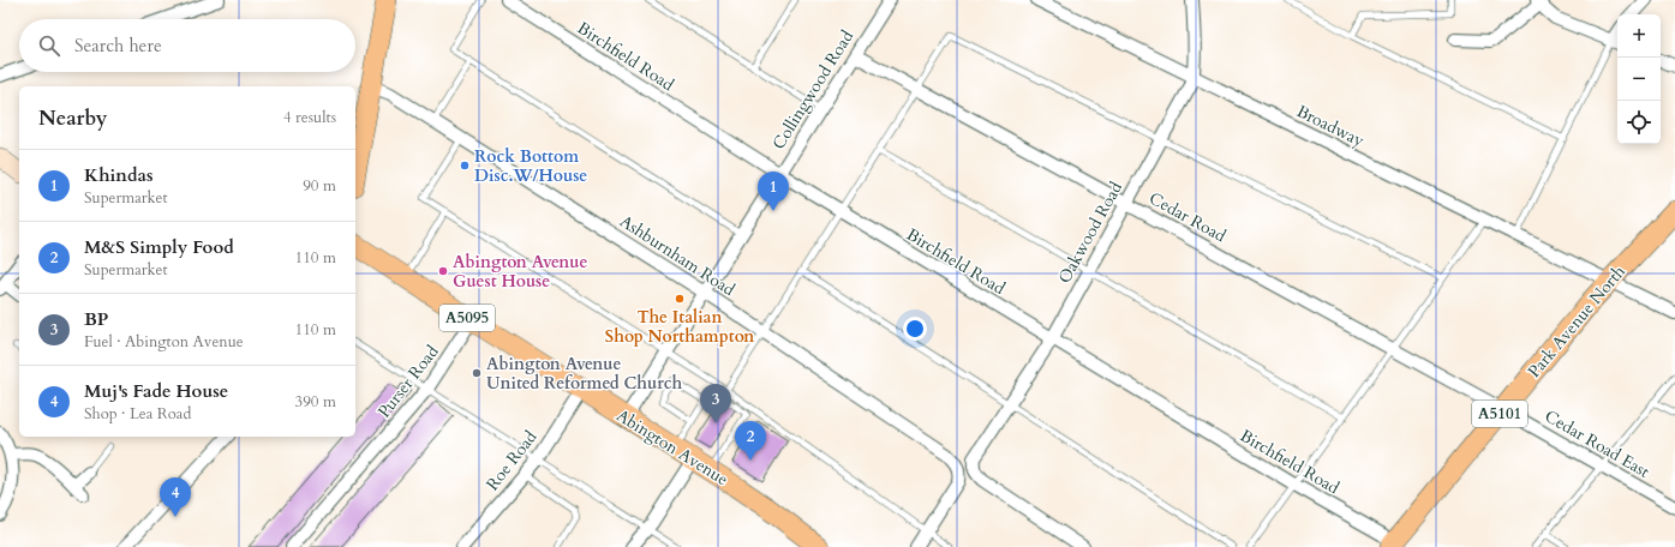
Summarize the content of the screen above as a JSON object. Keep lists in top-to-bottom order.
{
  "streets": {
    "main road": [
      "A5095",
      "Park Avenue North",
      "A5101",
      "Abington Avenue"
    ],
    "street": [
      "Birchfield Road",
      "Collingwood Road",
      "Broadway",
      "Cedar Road",
      "Oakwood Road",
      "Ashburnham Road",
      "Purser Road",
      "Cedar Road East",
      "Roe Road"
    ]
  },
  "crossings": [
    ["Birchfield Road", "Collingwood Road"],
    ["Birchfield Road", "Oakwood Road"],
    ["Birchfield Road", "Park Avenue North"],
    ["Collingwood Road", "Cedar Road"],
    ["Collingwood Road", "Ashburnham Road"],
    ["Collingwood Road", "Abington Avenue"],
    ["Broadway", "Oakwood Road"],
    ["Broadway", "Park Avenue North"],
    ["Cedar Road", "Oakwood Road"],
    ["Cedar Road", "Park Avenue North"],
    ["Cedar Road", "Cedar Road East"],
    ["Park Avenue North", "Cedar Road East"],
    ["Purser Road", "Abington Avenue"],
    ["Abington Avenue", "Roe Road"]
  ],
  "places": [
    "Rock Bottom Disc.W/House",
    "Abington Avenue Guest House",
    "The Italian Shop Northampton",
    "Abington Avenue United Reformed Church"
  ],
  "page": {
    "map_buttons": ["+", "−"],
    "search": "Search here",
    "heading": ["Nearby", "4 results"],
    "list": [
      {
        "mark": "1",
        "name": "Khindas",
        "note": "Supermarket",
        "value": "90 m"
      },
      {
        "mark": "2",
        "name": "M&S Simply Food",
        "note": "Supermarket",
        "value": "110 m"
      },
      {
        "mark": "3",
        "name": "BP",
        "note": "Fuel · Abington Avenue",
        "value": "110 m"
      },
      {
        "mark": "4",
        "name": "Muj's Fade House",
        "note": "Shop · Lea Road",
        "value": "390 m"
      }
    ],
    "pins": [
      "1",
      "3",
      "2",
      "4"
    ]
  }
}
